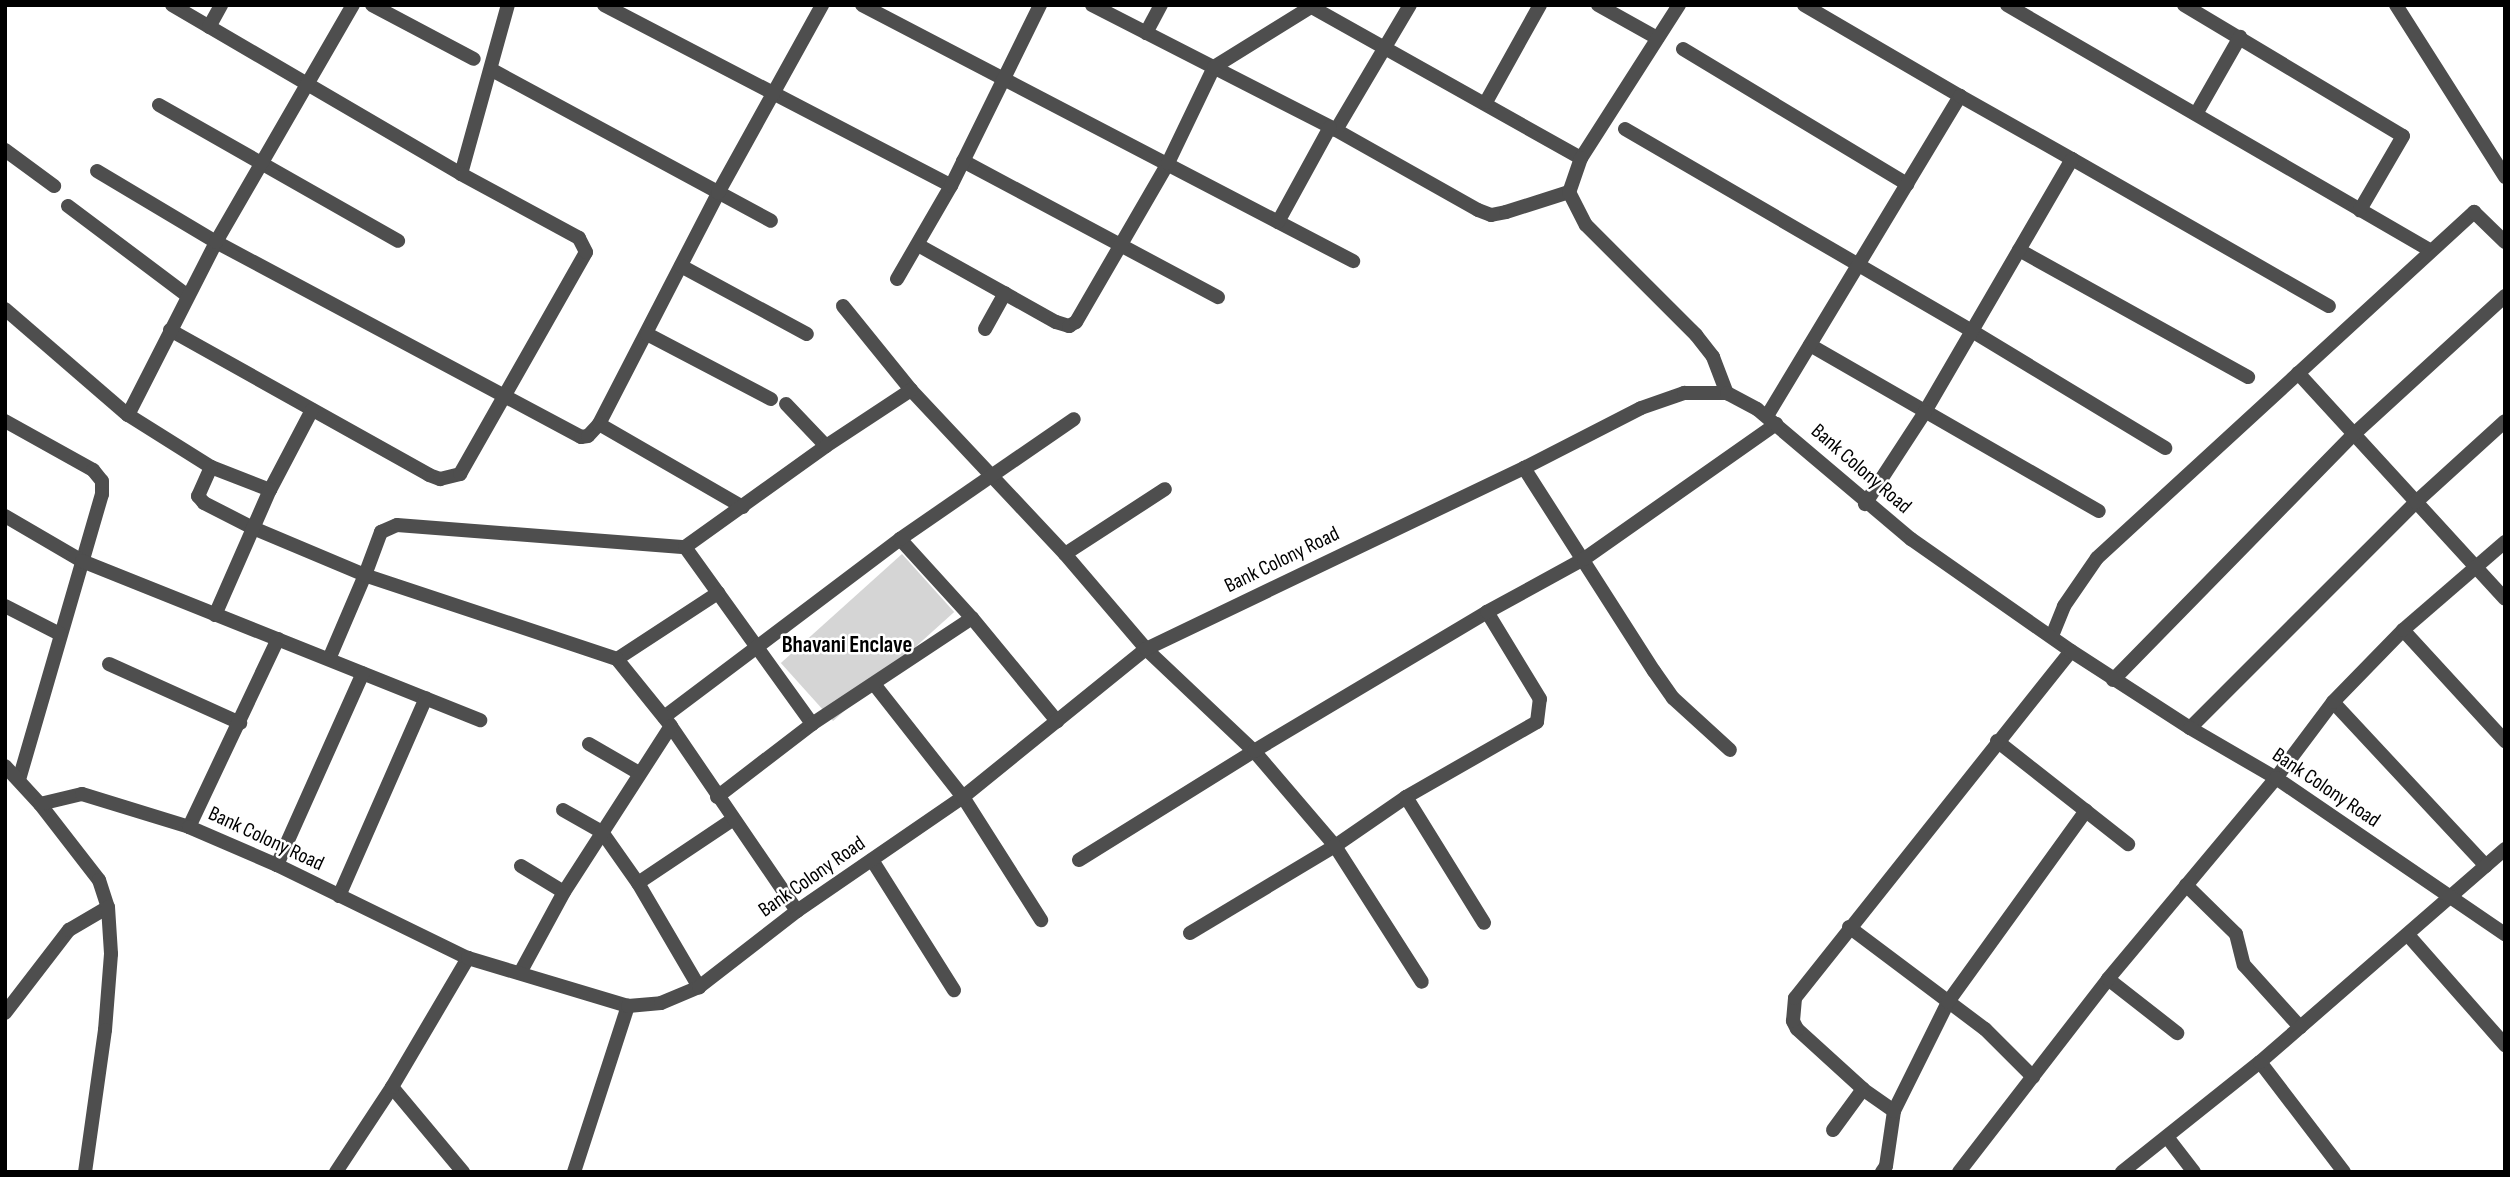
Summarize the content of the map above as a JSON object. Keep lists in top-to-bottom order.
{
  "streets": {
    "street": ["Bank Colony Road"]
  },
  "districts": ["Bhavani Enclave"]
}
